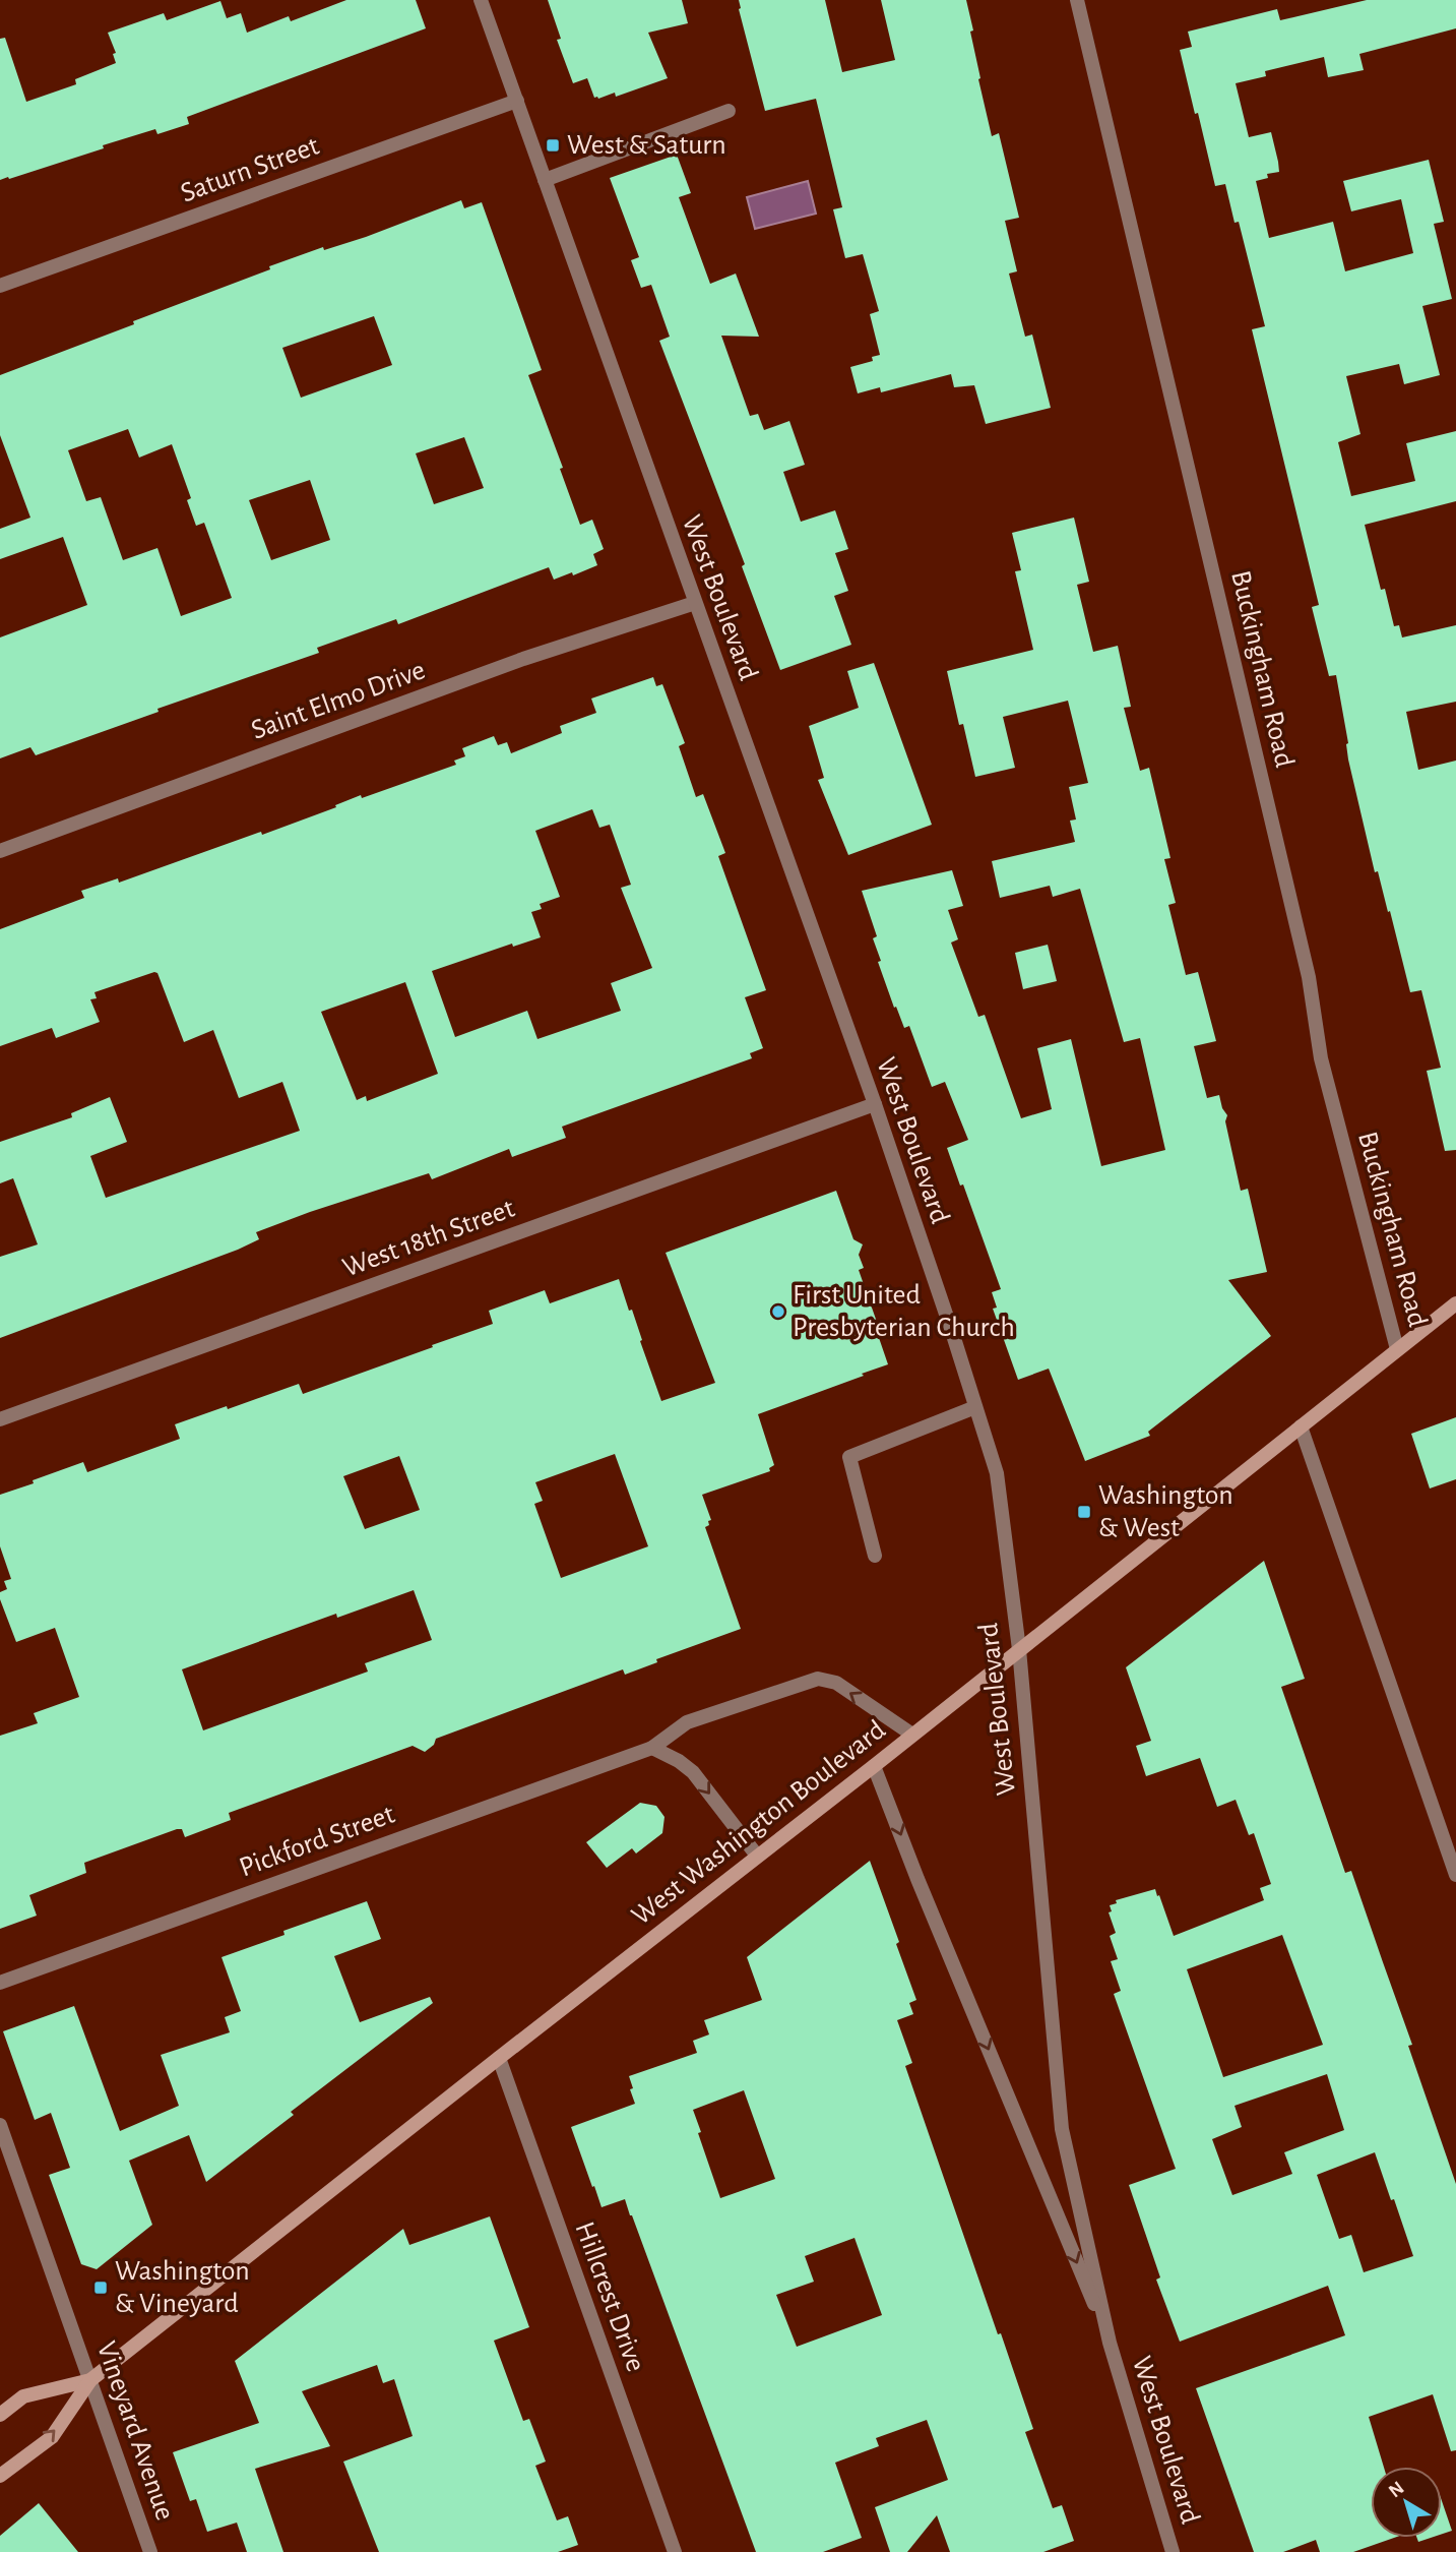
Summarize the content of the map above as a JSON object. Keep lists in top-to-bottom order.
{
  "streets": {
    "main road": ["West Washington Boulevard"],
    "street": [
      "Saturn Street",
      "West Boulevard",
      "Buckingham Road",
      "Saint Elmo Drive",
      "West 18th Street",
      "Pickford Street",
      "Hillcrest Drive",
      "Vineyard Avenue"
    ]
  },
  "crossings": [
    ["Saturn Street", "West Boulevard"],
    ["West Boulevard", "Saint Elmo Drive"],
    ["West Boulevard", "West 18th Street"],
    ["West Boulevard", "West Washington Boulevard"],
    ["Buckingham Road", "West Washington Boulevard"],
    ["West Washington Boulevard", "Pickford Street"],
    ["West Washington Boulevard", "Hillcrest Drive"],
    ["West Washington Boulevard", "Vineyard Avenue"]
  ],
  "places": {
    "transit": ["West & Saturn", "Washington & West", "Washington & Vineyard"],
    "other": ["First United Presbyterian Church"]
  },
  "north": "top left"
}
